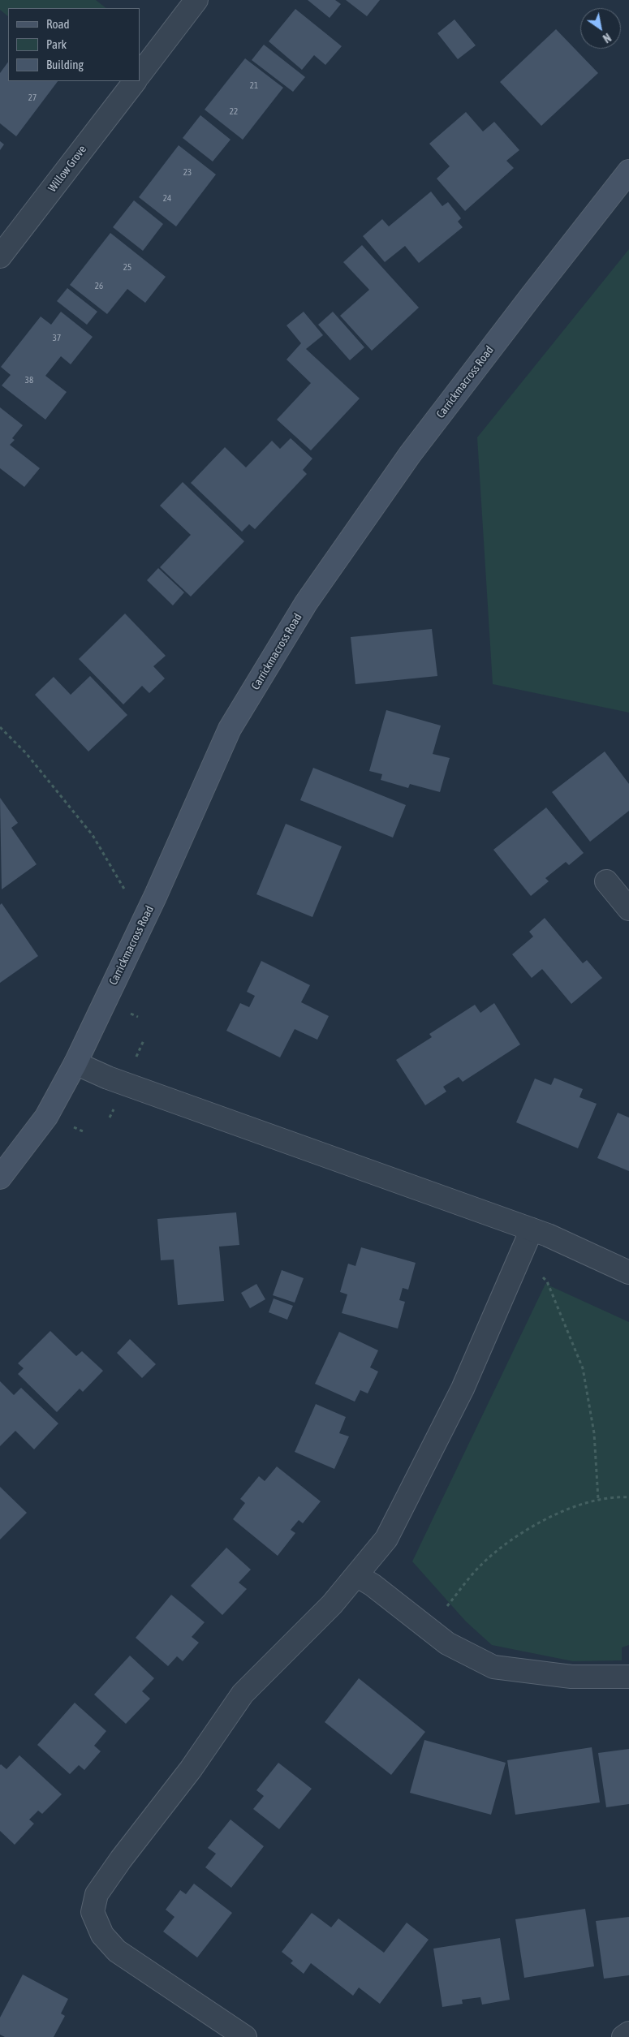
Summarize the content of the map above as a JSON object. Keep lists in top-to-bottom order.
{
  "streets": {
    "main road": ["Carrickmacross Road"],
    "street": ["Willow Grove"]
  },
  "house_numbers": [
    "21",
    "27",
    "22",
    "23",
    "24",
    "25",
    "26",
    "37",
    "38"
  ],
  "legend": ["Road", "Park", "Building"],
  "north": "bottom right"
}
